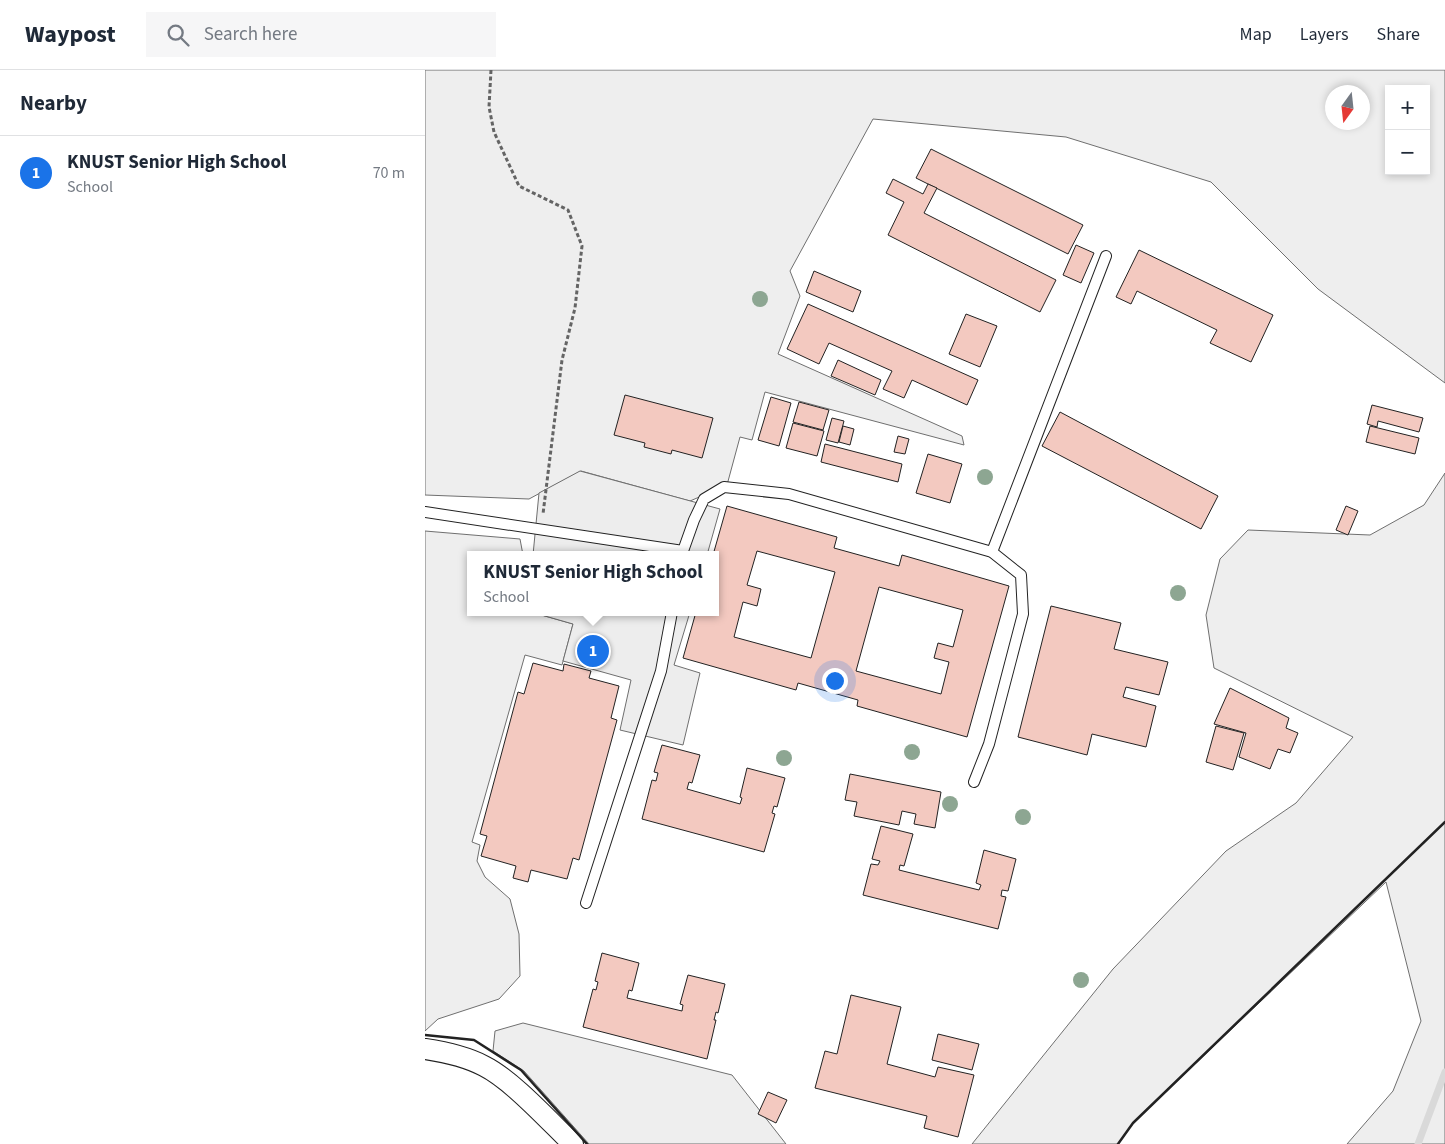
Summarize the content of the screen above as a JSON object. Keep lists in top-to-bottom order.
{
  "north": "bottom",
  "page": {
    "header": "Waypost",
    "search": "Search here",
    "nav": ["Map", "Layers", "Share"],
    "heading": "Nearby",
    "map_buttons": ["+", "−"],
    "list": [
      {
        "mark": "1",
        "name": "KNUST Senior High School",
        "note": "School",
        "value": "70 m"
      }
    ],
    "popup": ["KNUST Senior High School", "School"],
    "pins": "1"
  }
}
